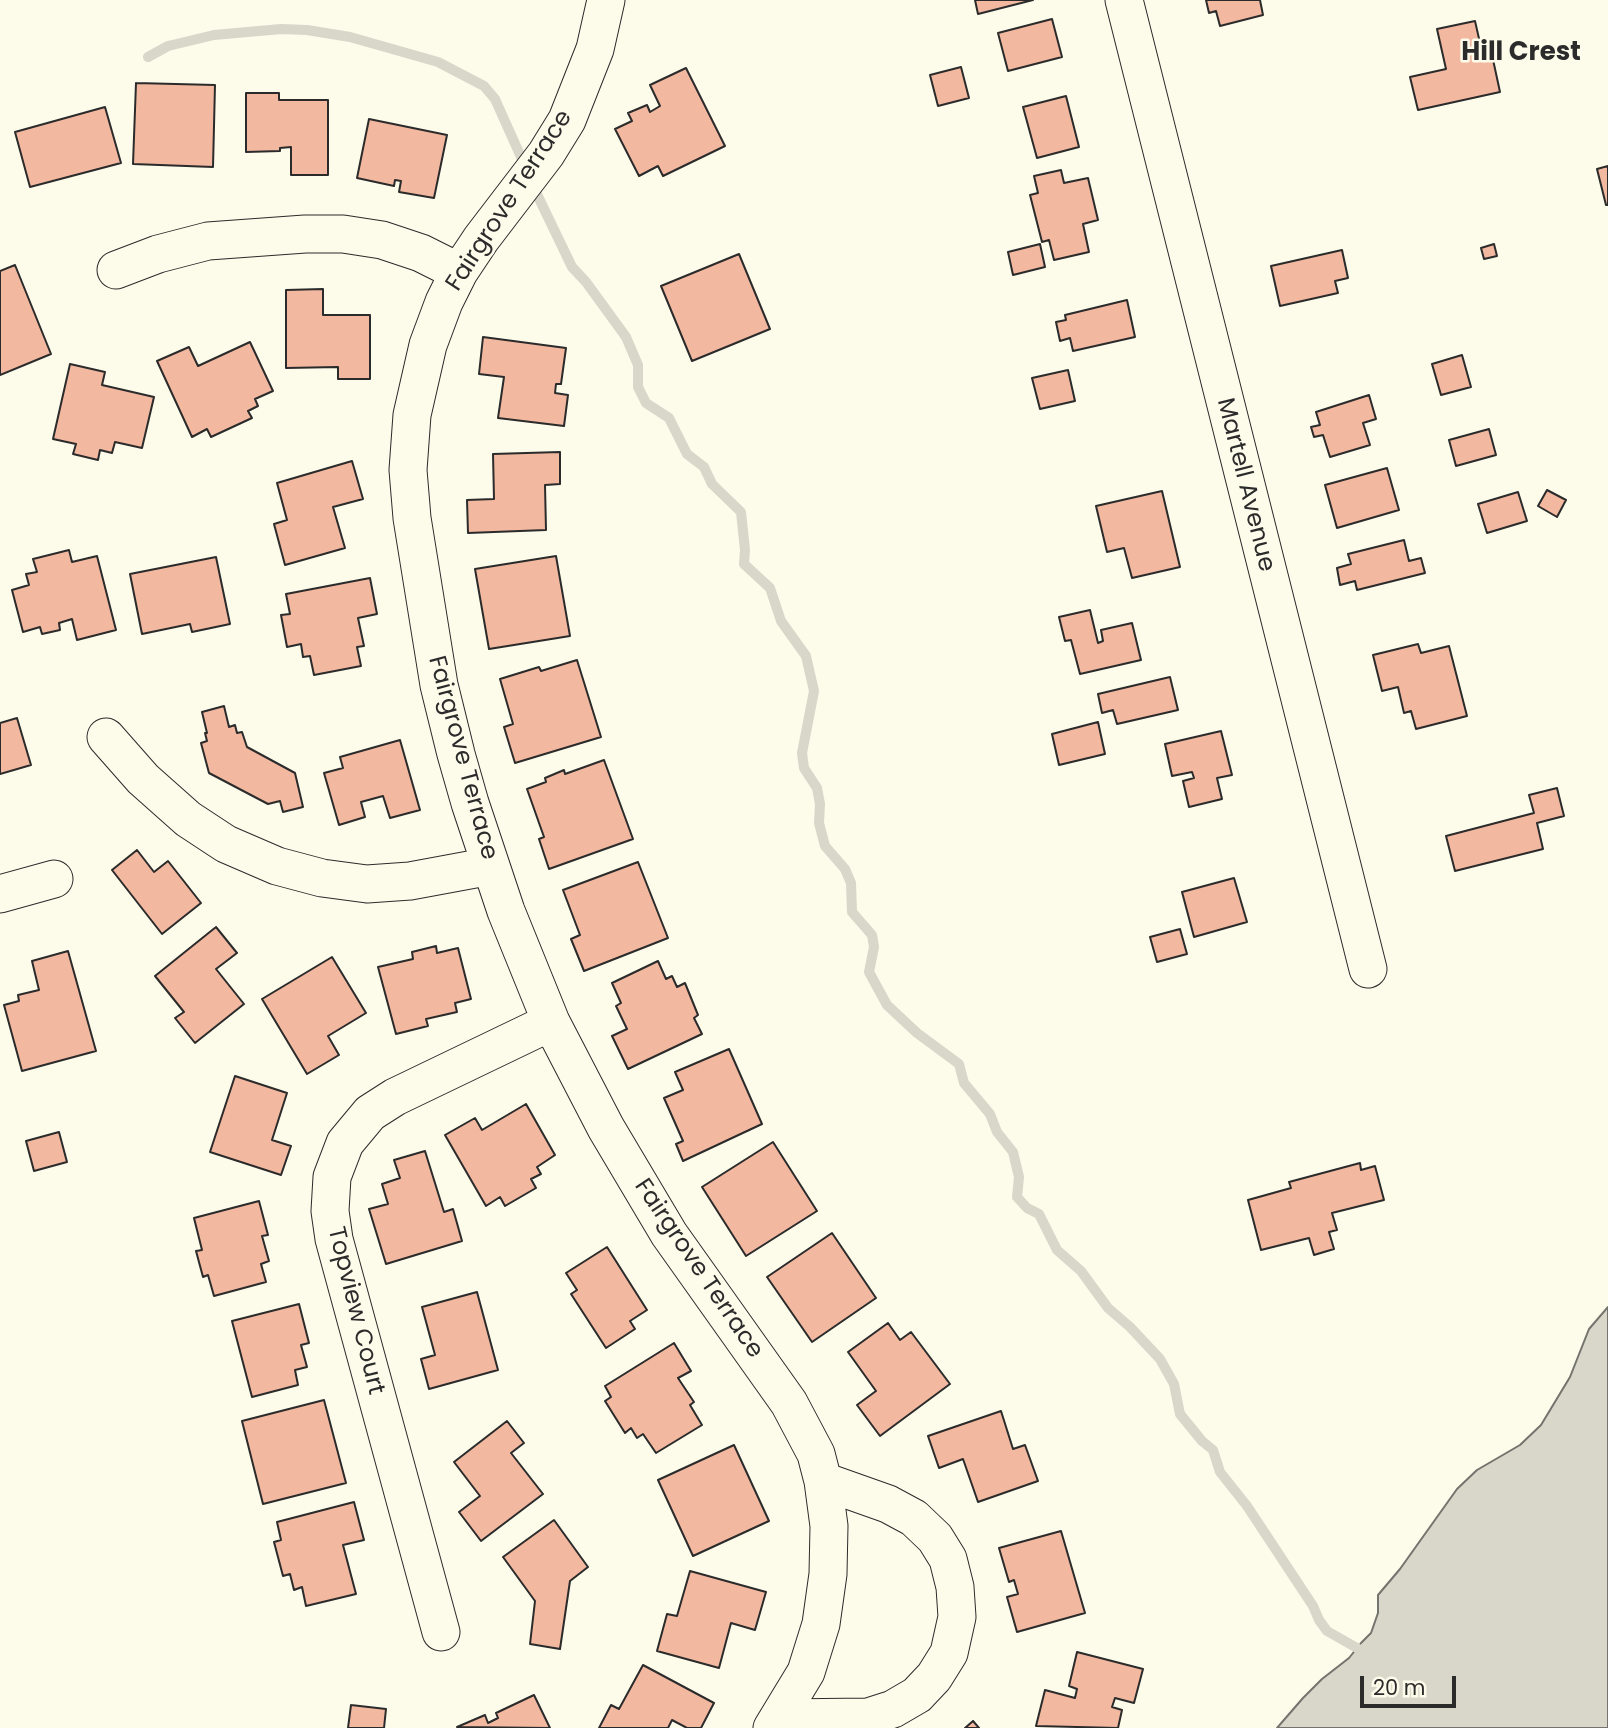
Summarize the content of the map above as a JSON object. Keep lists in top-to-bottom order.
{
  "streets": {
    "street": ["Fairgrove Terrace", "Martell Avenue", "Topview Court"]
  },
  "crossings": [
    ["Fairgrove Terrace", "Topview Court"]
  ],
  "districts": ["Hill Crest"],
  "scale_bar": "20 m"
}
